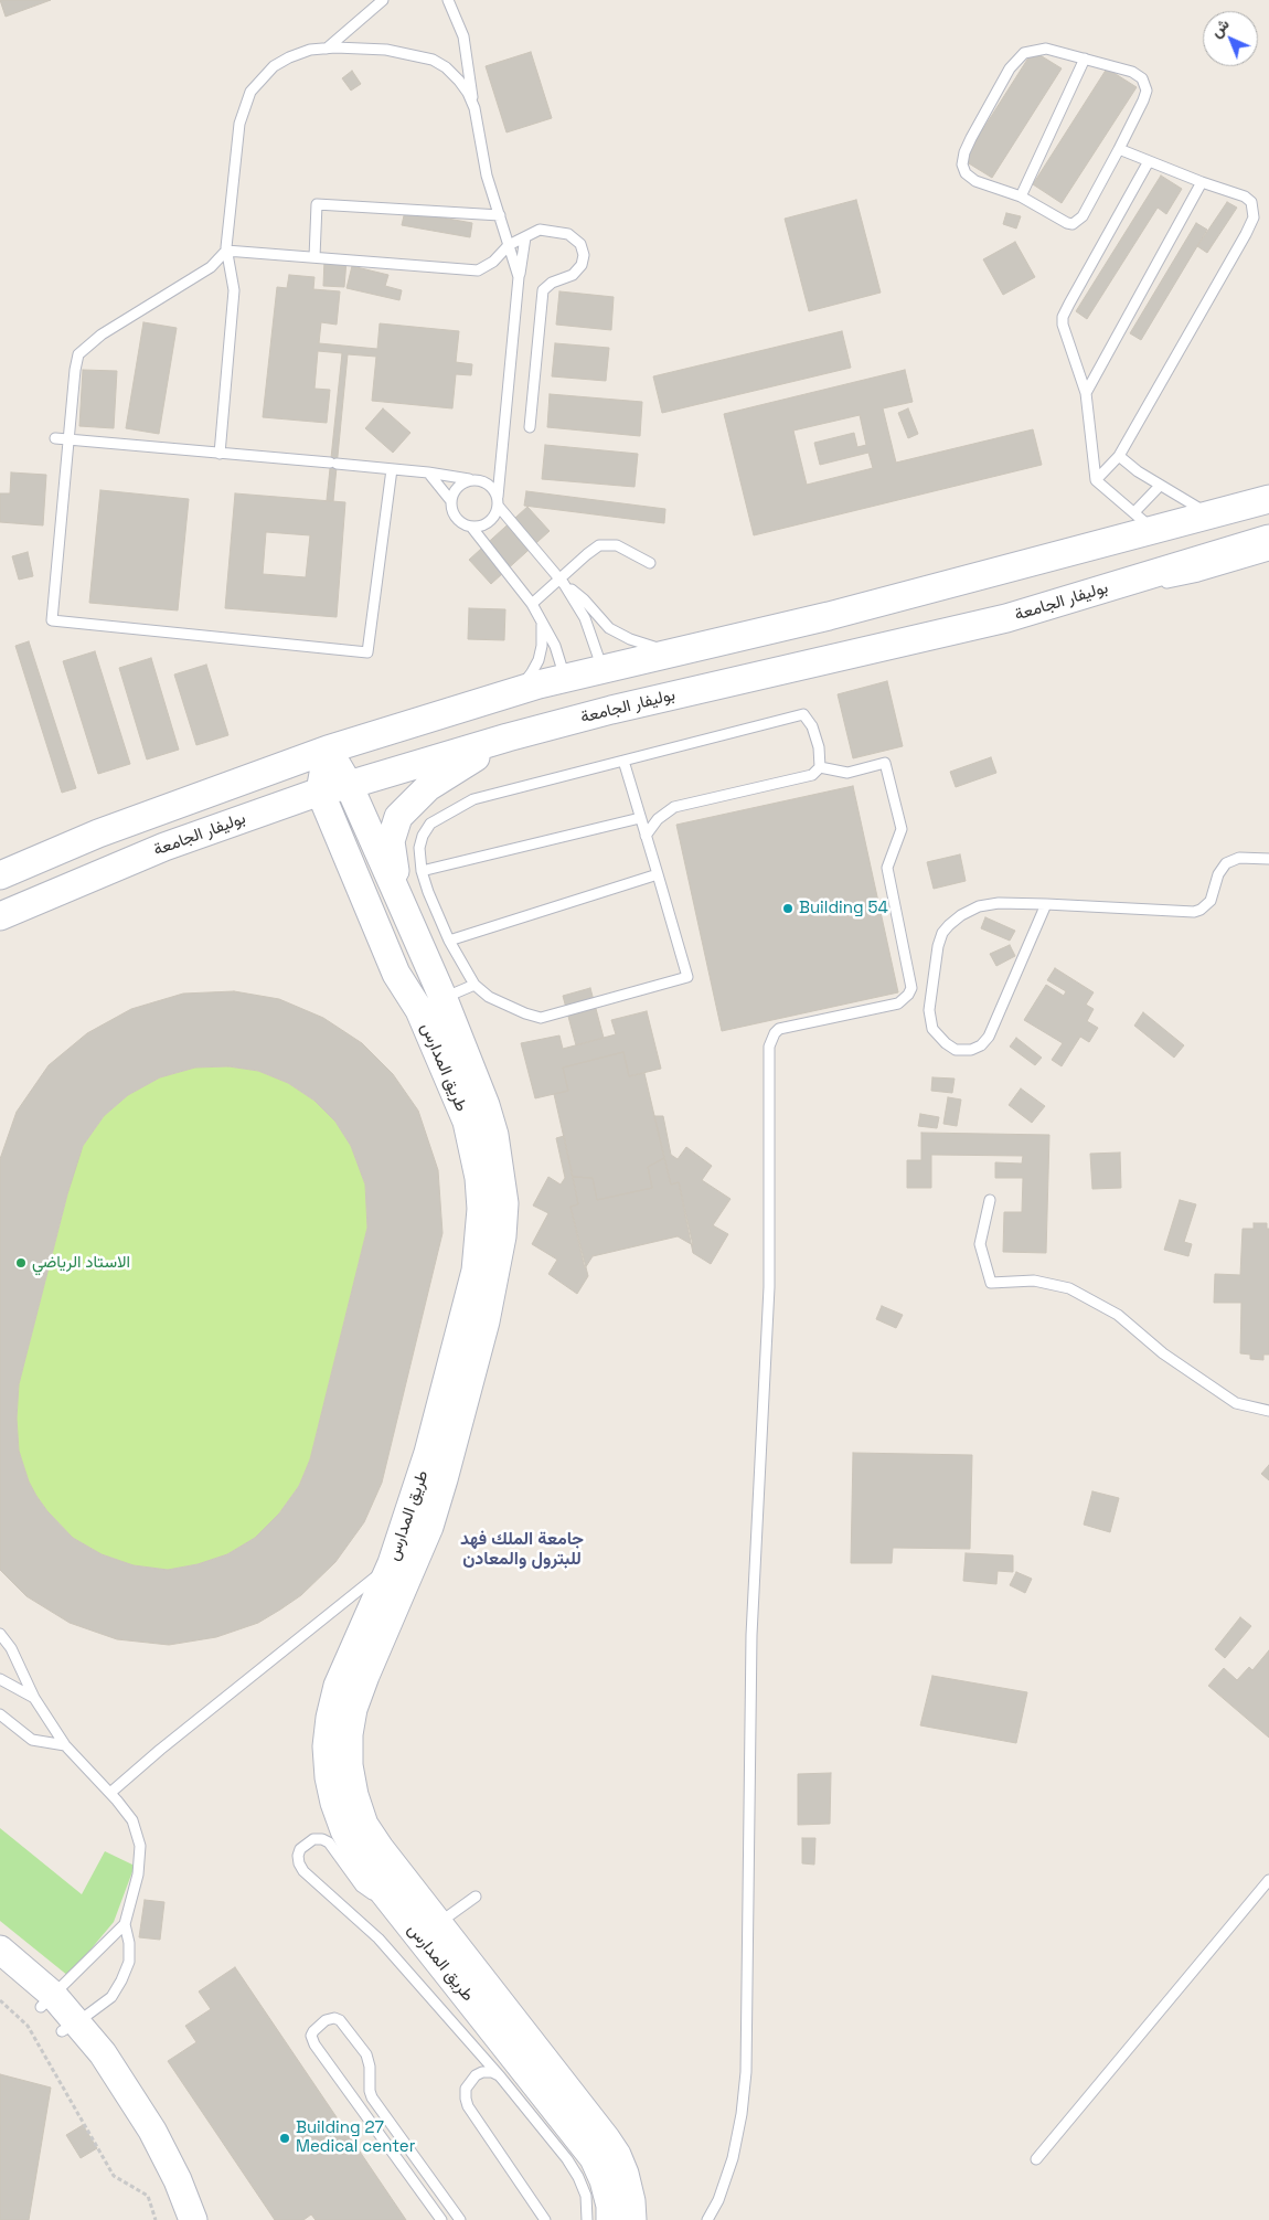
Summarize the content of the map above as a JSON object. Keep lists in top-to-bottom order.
{
  "streets": {
    "street": ["بوليفار الجامعة", "طريق المدارس"]
  },
  "crossings": [
    ["بوليفار الجامعة", "طريق المدارس"]
  ],
  "districts": ["جامعة الملك فهد للبترول والمعادن"],
  "places": ["Building 54", "الاستاد الرياضي", "Building 27 Medical center"],
  "north": "top left"
}
